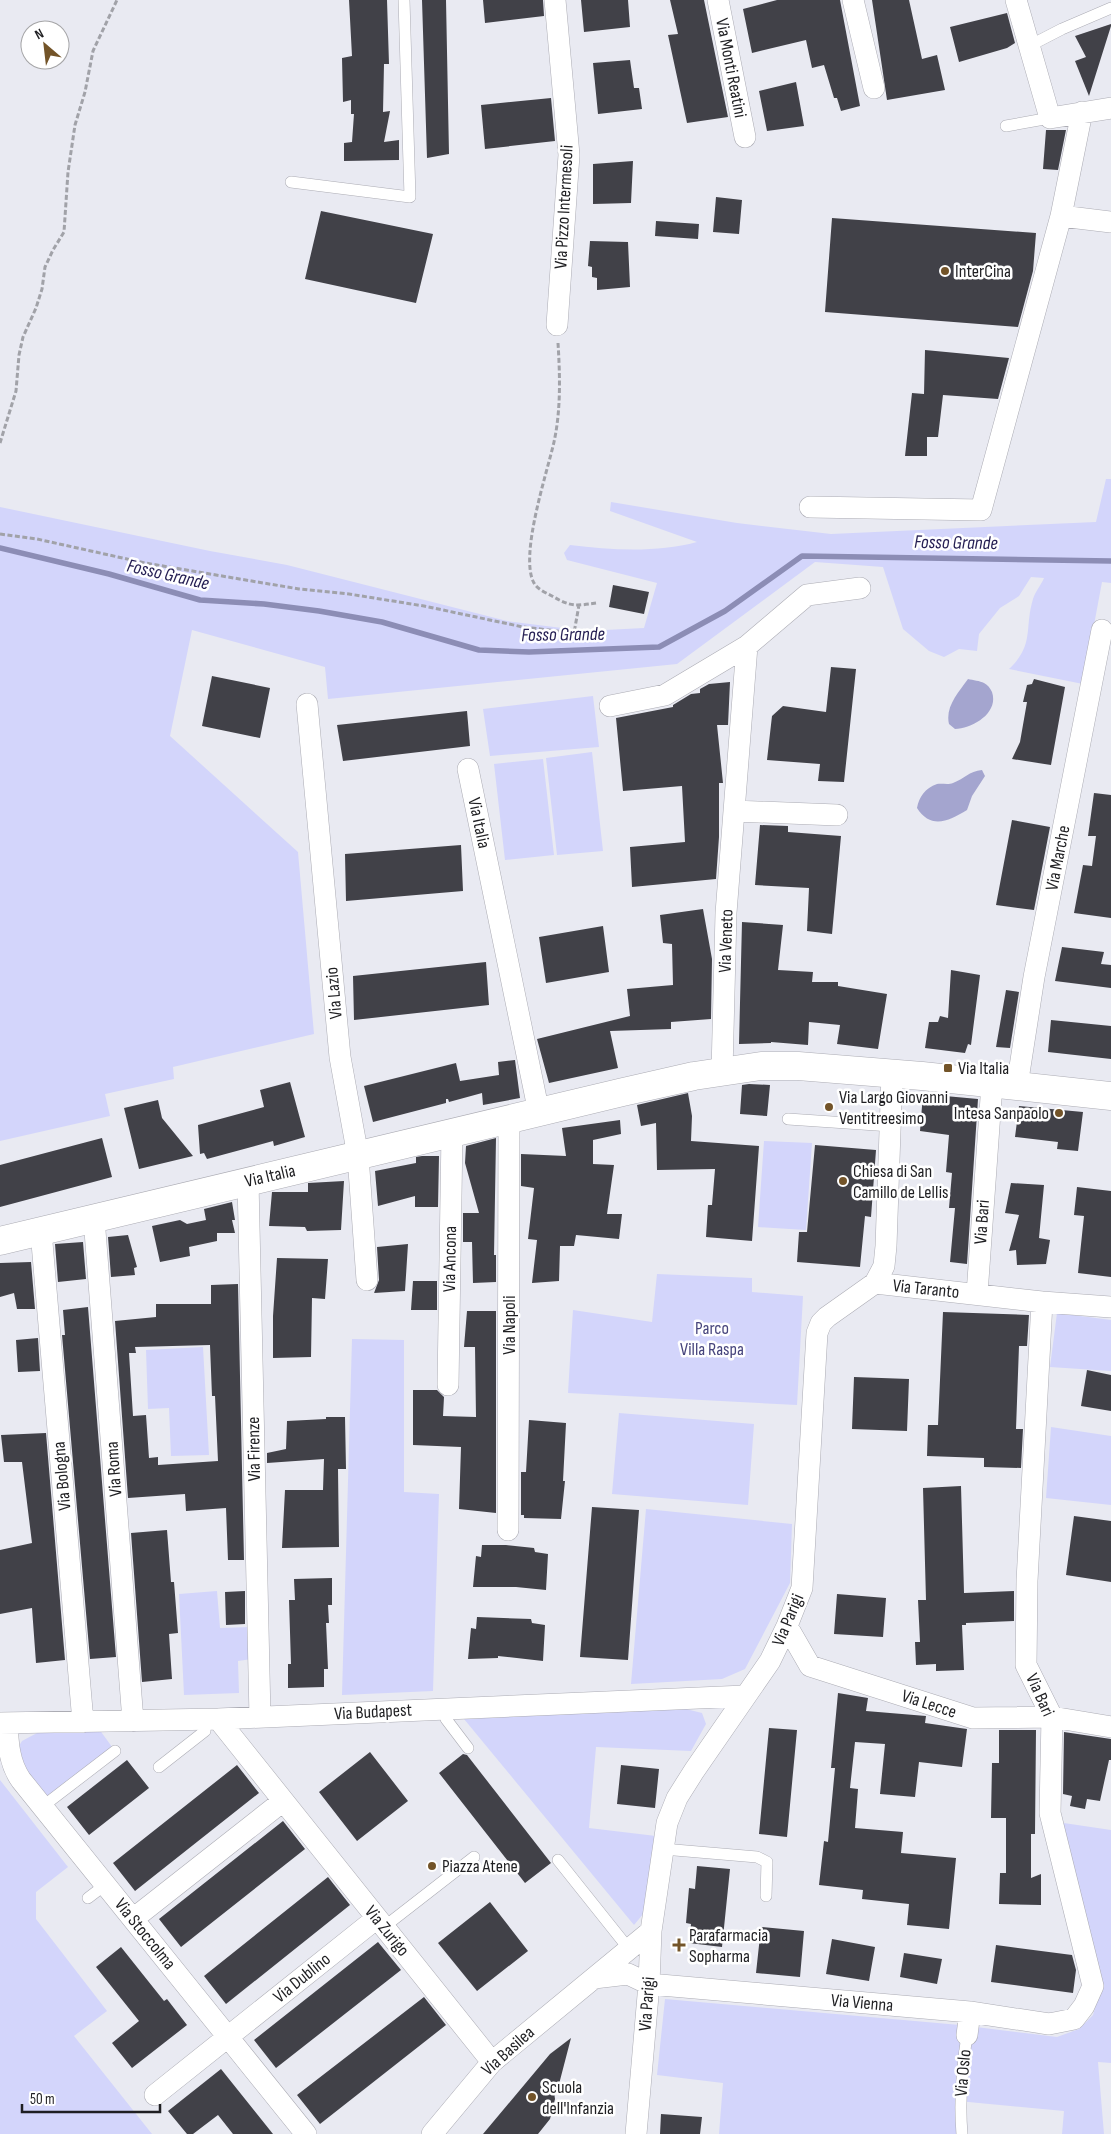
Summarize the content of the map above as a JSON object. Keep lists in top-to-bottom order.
{
  "streets": {
    "main road": ["Via Italia"],
    "street": [
      "Via Monti Reatini",
      "Via Pizzo Intermesoli",
      "Via Marche",
      "Via Veneto",
      "Via Lazio",
      "Via Bari",
      "Via Ancona",
      "Via Taranto",
      "Via Napoli",
      "Via Firenze",
      "Via Roma",
      "Via Bologna",
      "Via Parigi",
      "Via Lecce",
      "Via Budapest",
      "Via Zurigo",
      "Via Stoccolma",
      "Via Dublino",
      "Via Vienna",
      "Via Basilea",
      "Via Oslo"
    ]
  },
  "crossings": [
    ["Via Italia", "Via Marche"],
    ["Via Italia", "Via Veneto"],
    ["Via Italia", "Via Lazio"],
    ["Via Italia", "Via Bari"],
    ["Via Italia", "Via Ancona"],
    ["Via Italia", "Via Napoli"],
    ["Via Italia", "Via Firenze"],
    ["Via Italia", "Via Roma"],
    ["Via Italia", "Via Bologna"],
    ["Via Marche", "Via Bari"],
    ["Via Bari", "Via Taranto"],
    ["Via Bari", "Via Lecce"],
    ["Via Bari", "Via Vienna"],
    ["Via Taranto", "Via Parigi"],
    ["Via Firenze", "Via Budapest"],
    ["Via Roma", "Via Budapest"],
    ["Via Bologna", "Via Budapest"],
    ["Via Parigi", "Via Lecce"],
    ["Via Parigi", "Via Budapest"],
    ["Via Parigi", "Via Vienna"],
    ["Via Parigi", "Via Basilea"],
    ["Via Budapest", "Via Zurigo"],
    ["Via Budapest", "Via Stoccolma"],
    ["Via Zurigo", "Via Dublino"],
    ["Via Zurigo", "Via Basilea"],
    ["Via Stoccolma", "Via Dublino"],
    ["Via Vienna", "Via Oslo"]
  ],
  "water": ["Fosso Grande"],
  "parks": ["Parco Villa Raspa"],
  "places": {
    "other": [
      "InterCina",
      "Via Largo Giovanni Ventitreesimo",
      "Intesa Sanpaolo",
      "Chiesa di San Camillo de Lellis",
      "Piazza Atene",
      "Scuola dell'Infanzia"
    ],
    "transit": ["Via Italia"],
    "health": ["Parafarmacia Sopharma"]
  },
  "scale_bar": "50 m",
  "north": "top left"
}
